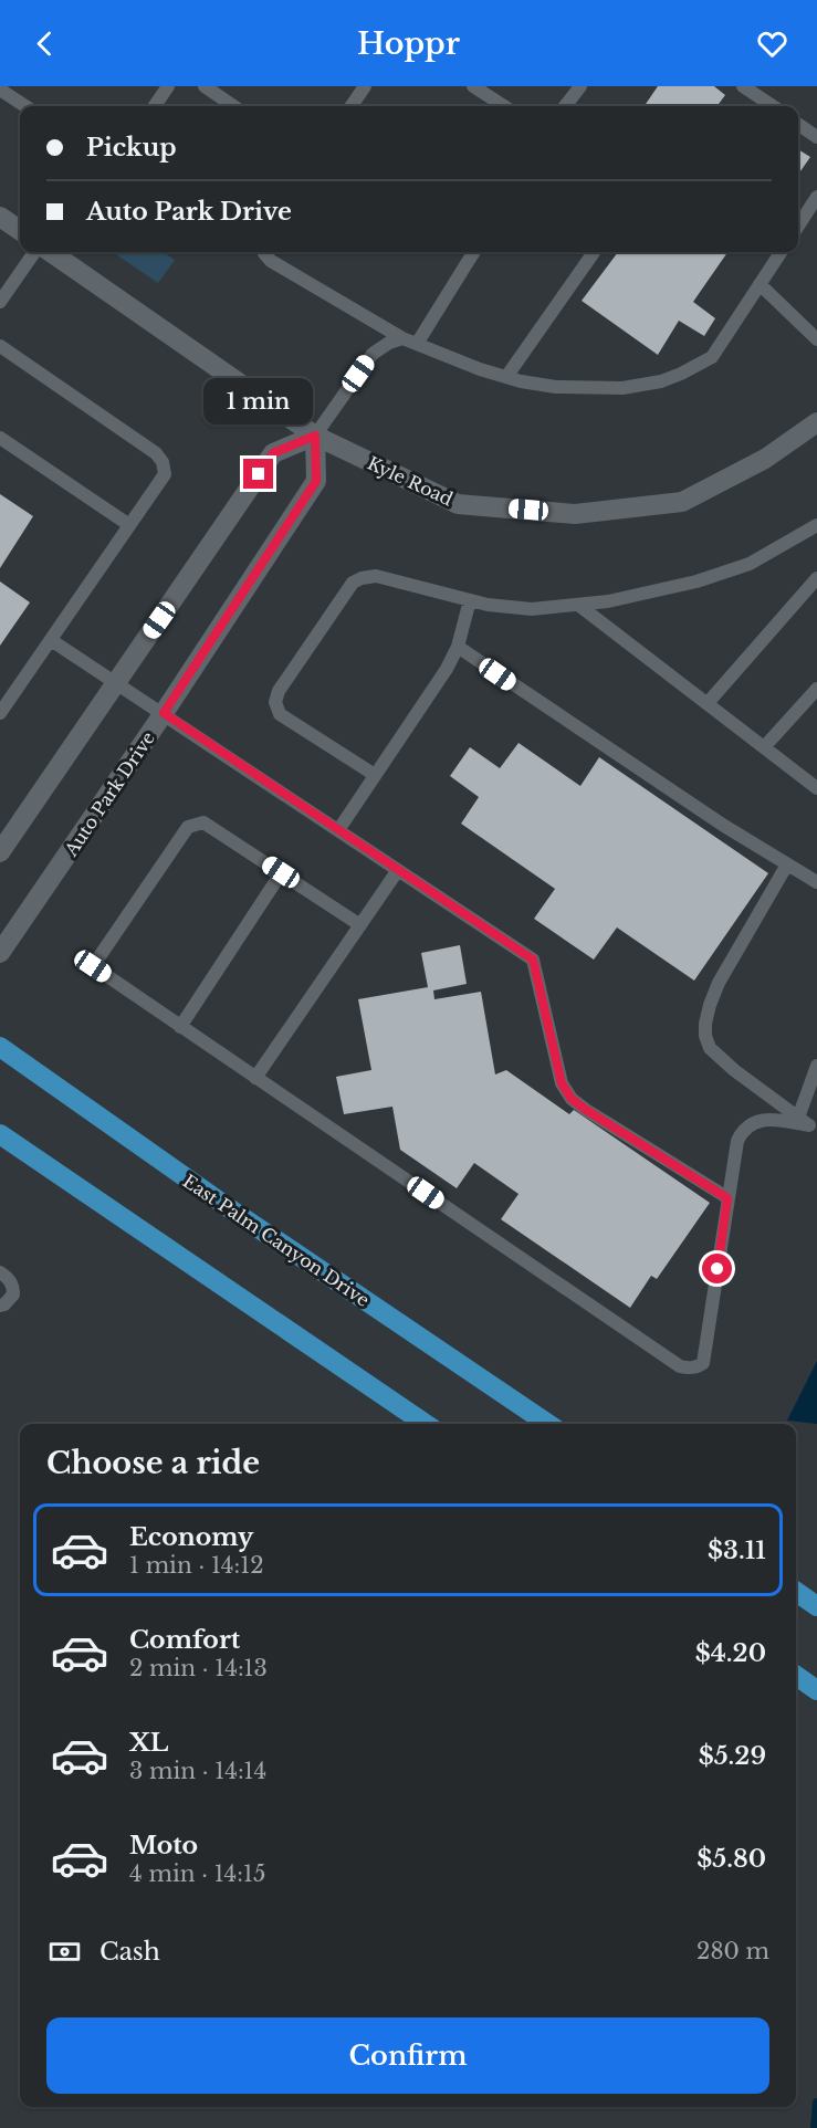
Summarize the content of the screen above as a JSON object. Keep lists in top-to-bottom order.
{
  "streets": {
    "main road": ["East Palm Canyon Drive"],
    "street": ["Kyle Road", "Auto Park Drive"]
  },
  "crossings": [
    ["Kyle Road", "Auto Park Drive"]
  ],
  "page": {
    "header": "Hoppr",
    "banner": ["Pickup", "Auto Park Drive"],
    "bubble": "1 min",
    "heading": "Choose a ride",
    "list": [
      {
        "name": "Economy",
        "note": "1 min · 14:12",
        "value": "$3.11"
      },
      {
        "name": "Comfort",
        "note": "2 min · 14:13",
        "value": "$4.20"
      },
      {
        "name": "XL",
        "note": "3 min · 14:14",
        "value": "$5.29"
      },
      {
        "name": "Moto",
        "note": "4 min · 14:15",
        "value": "$5.80"
      }
    ],
    "pay": ["Cash", "280 m"],
    "buttons": "Confirm"
  }
}
